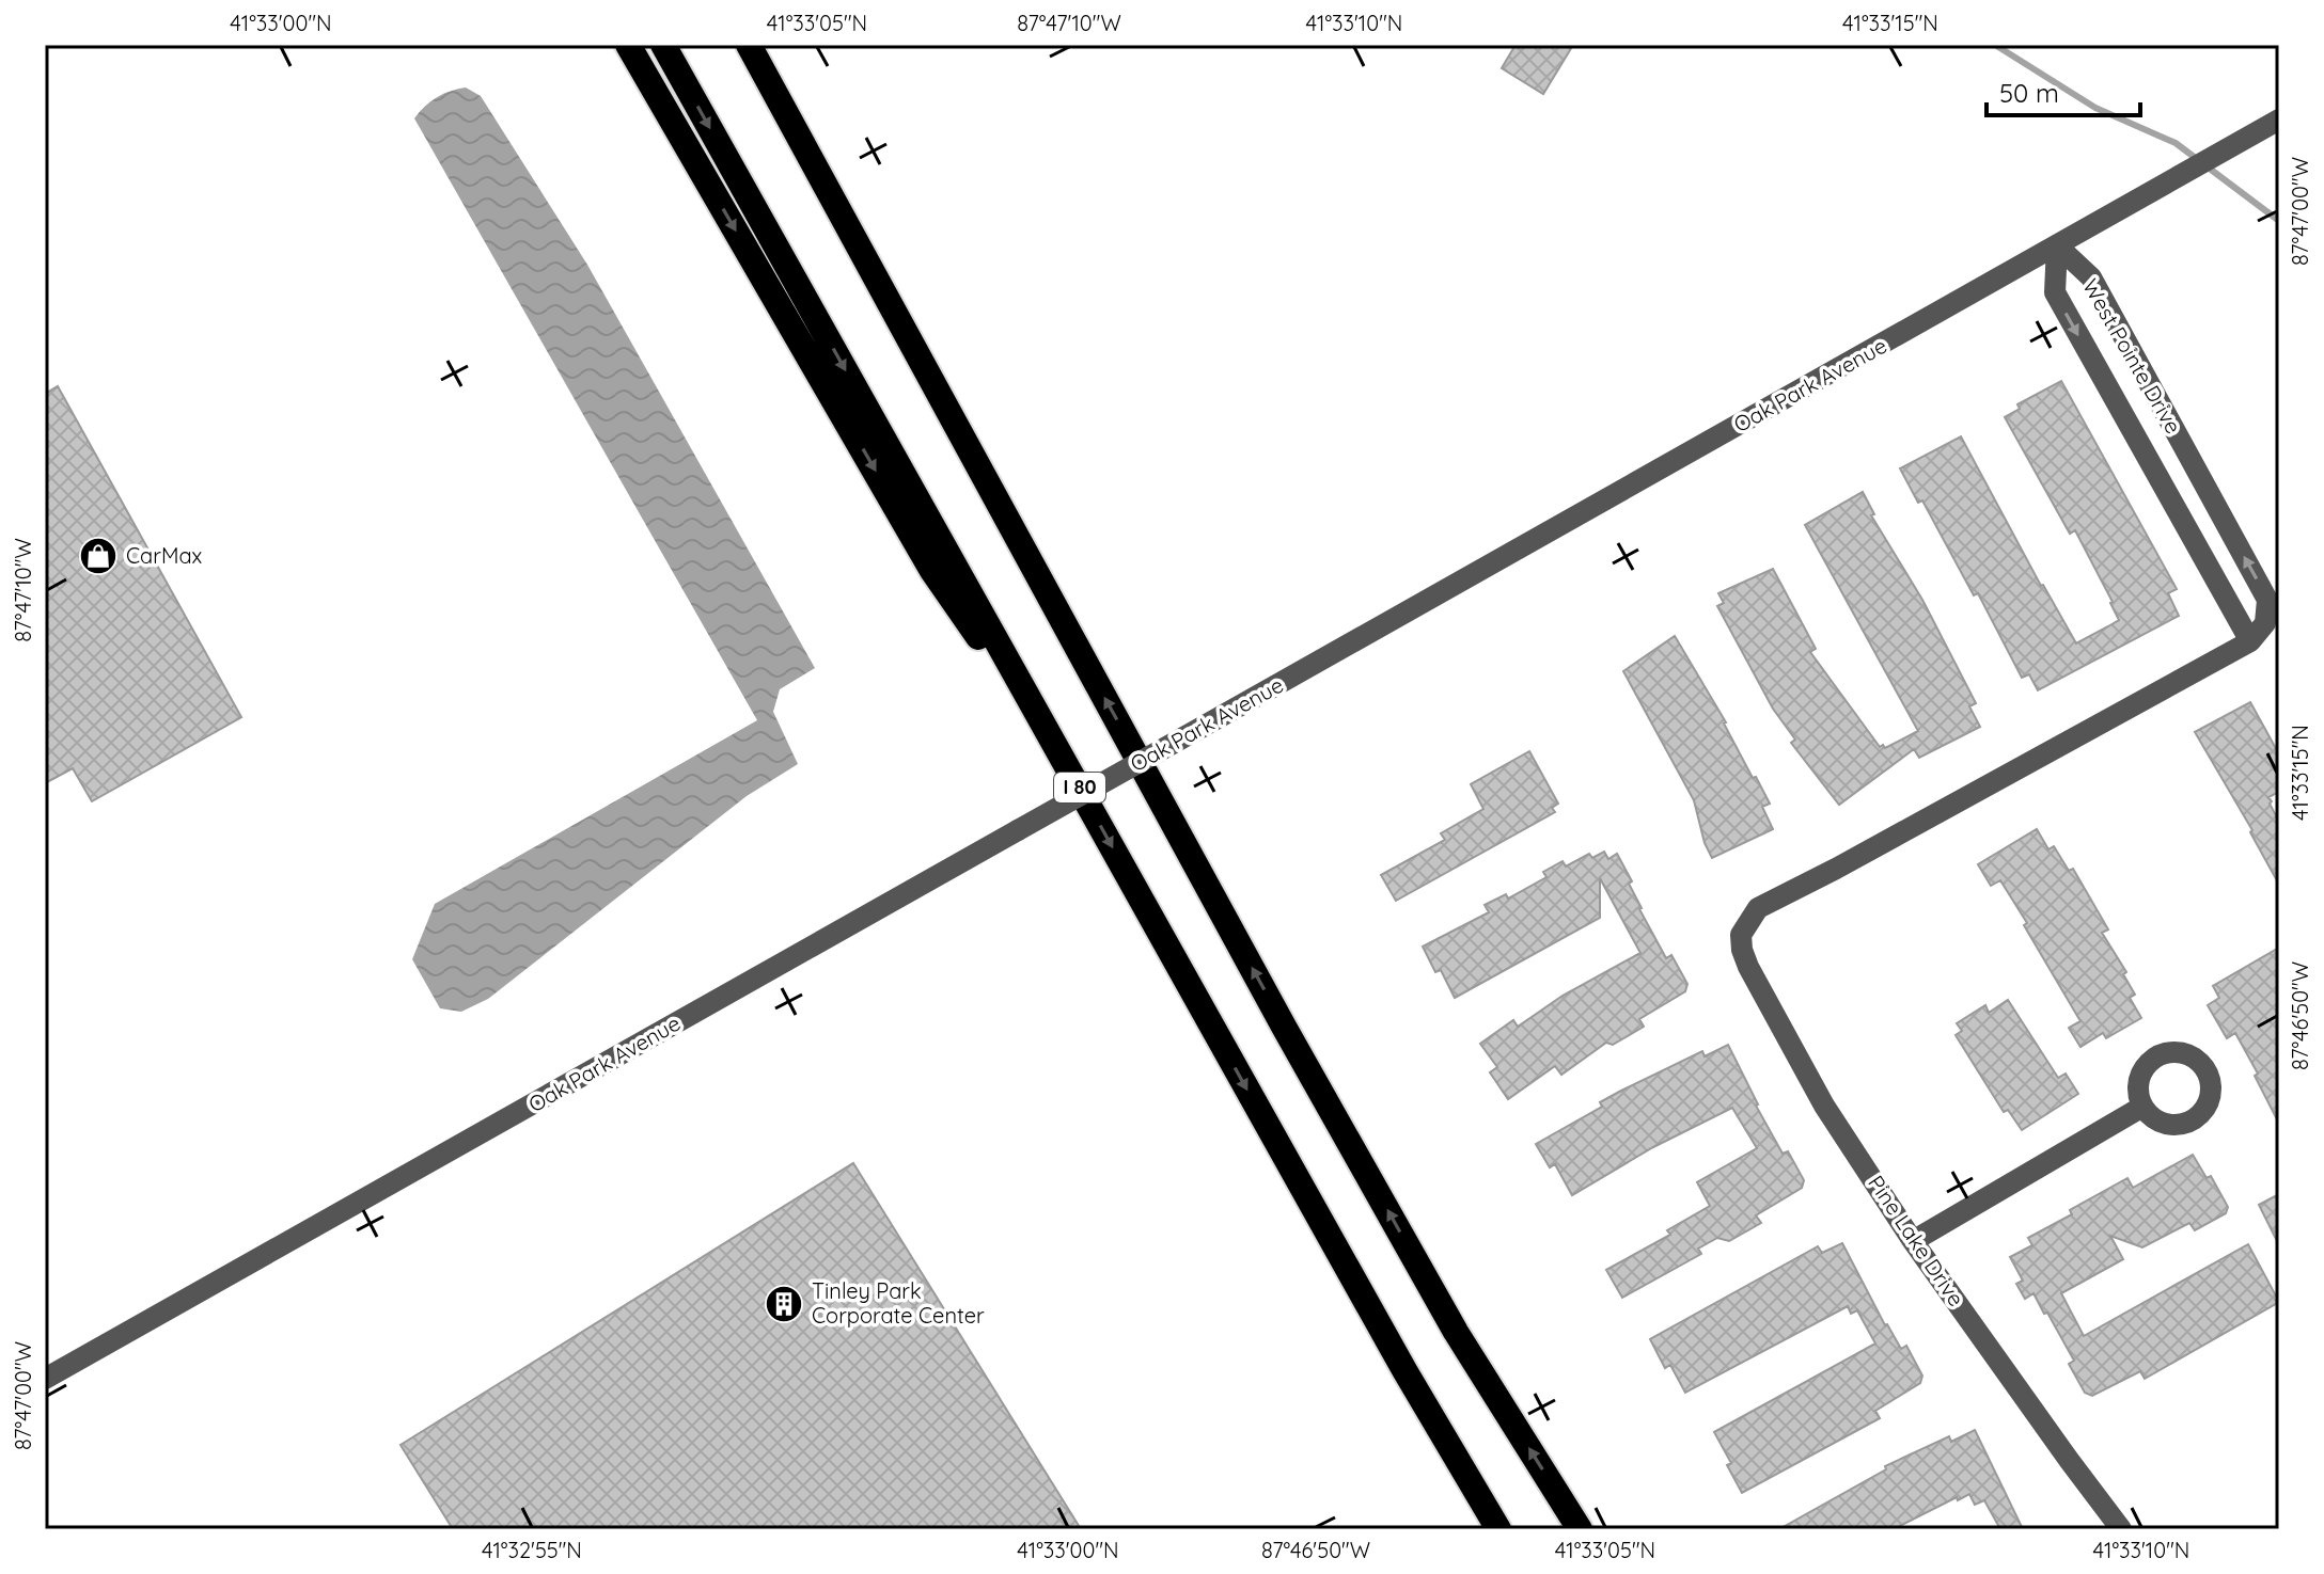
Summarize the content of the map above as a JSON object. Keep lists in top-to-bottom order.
{
  "streets": {
    "highway": ["I 80"],
    "street": ["West Pointe Drive", "Oak Park Avenue", "Pine Lake Drive"]
  },
  "crossings": [
    ["West Pointe Drive", "Oak Park Avenue"],
    ["West Pointe Drive", "Pine Lake Drive"]
  ],
  "places": {
    "shop": ["CarMax"],
    "building": ["Tinley Park Corporate Center"]
  },
  "scale_bar": "50 m",
  "coordinates": [
    "41°33'00\"N",
    "41°33'05\"N",
    "87°47'10\"W",
    "41°33'10\"N",
    "41°33'15\"N",
    "87°47'00\"W",
    "87°46'50\"W",
    "41°32'55\"N"
  ]
}
